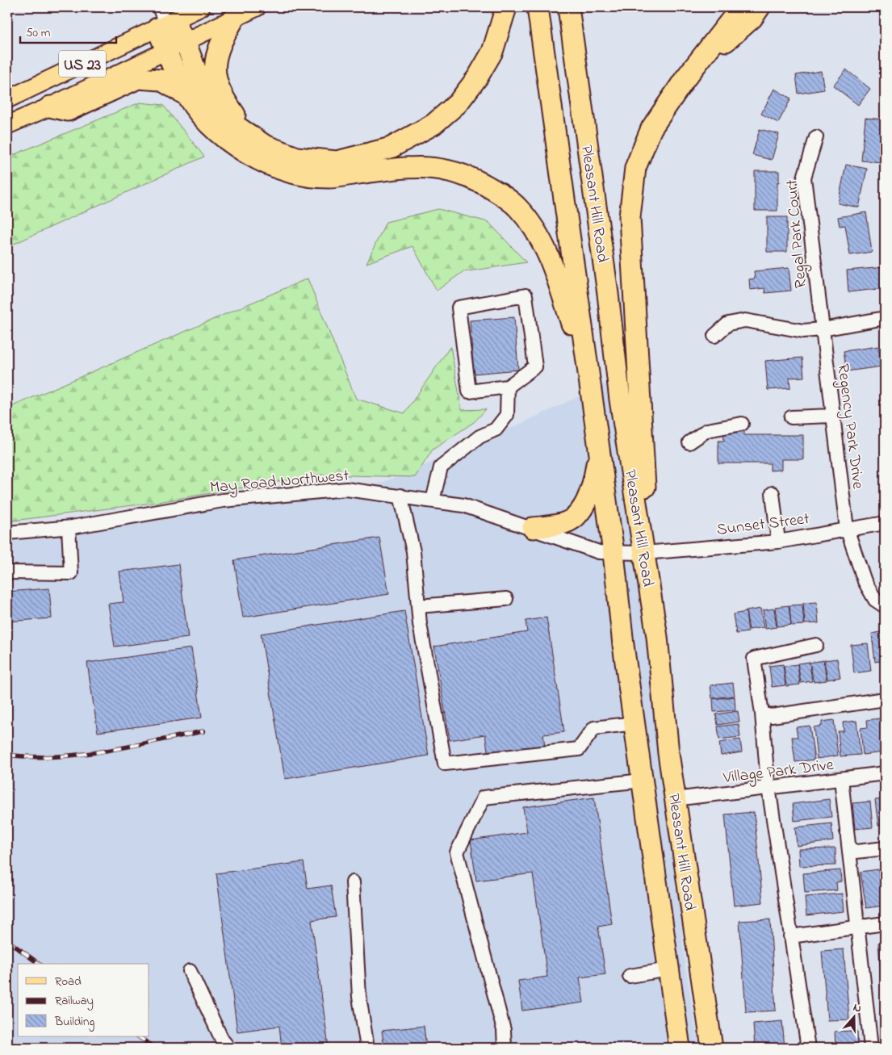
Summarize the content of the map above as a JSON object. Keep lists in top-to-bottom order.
{
  "streets": {
    "highway": ["Pleasant Hill Road"],
    "main road": ["US 23"],
    "street": [
      "Regal Park Court",
      "Regency Park Drive",
      "May Road Northwest",
      "Sunset Street",
      "Village Park Drive"
    ]
  },
  "crossings": [
    ["Pleasant Hill Road", "May Road Northwest"],
    ["Pleasant Hill Road", "Sunset Street"],
    ["Pleasant Hill Road", "Village Park Drive"],
    ["Regal Park Court", "Regency Park Drive"],
    ["Regency Park Drive", "Sunset Street"],
    ["May Road Northwest", "Sunset Street"]
  ],
  "legend": ["Road", "Railway", "Building"],
  "scale_bar": "50 m",
  "north": "top"
}
